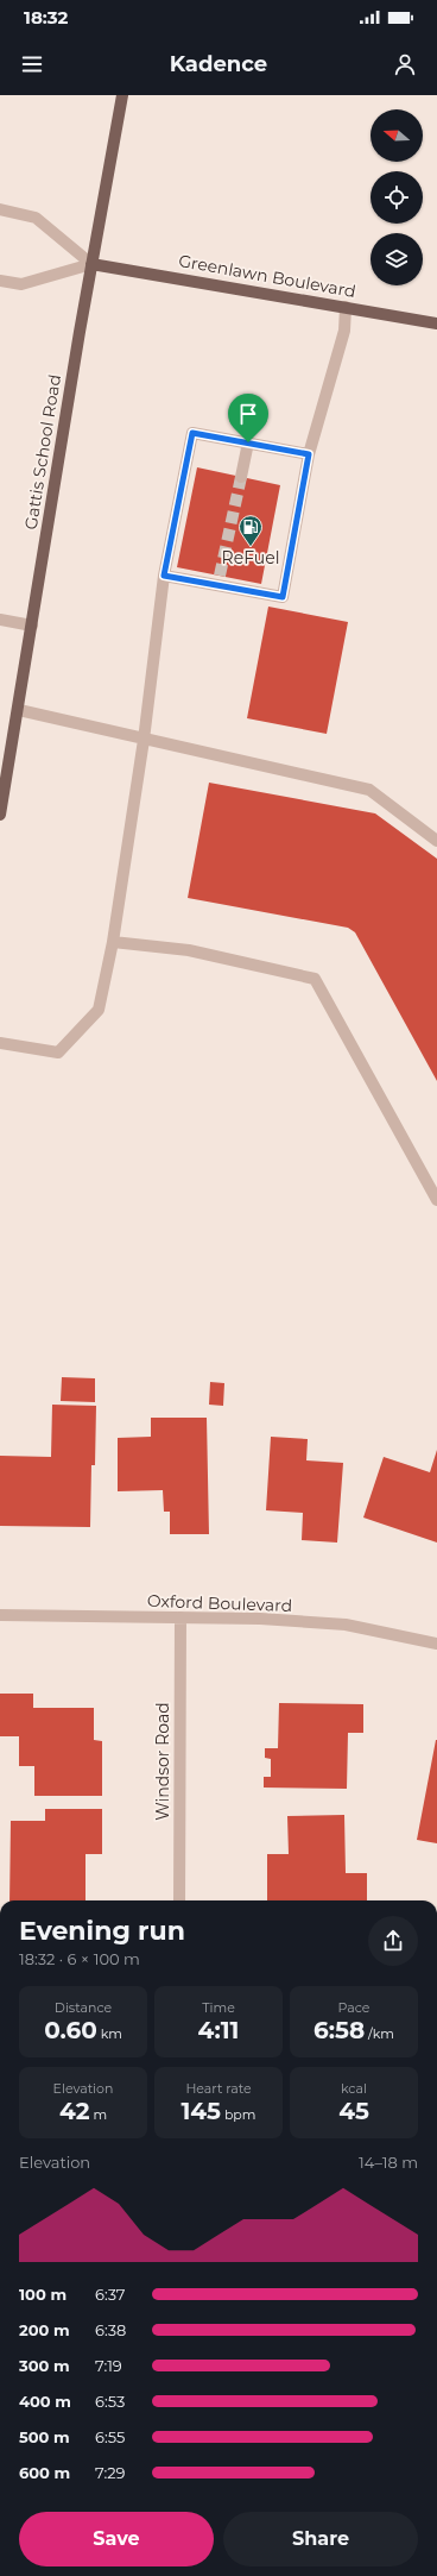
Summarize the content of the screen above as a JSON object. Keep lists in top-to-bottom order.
{
  "streets": {
    "main road": ["Greenlawn Boulevard", "Gattis School Road"],
    "street": ["Oxford Boulevard", "Windsor Road"]
  },
  "crossings": [
    ["Greenlawn Boulevard", "Gattis School Road"],
    ["Oxford Boulevard", "Windsor Road"]
  ],
  "places": {
    "fuel station": ["ReFuel"]
  },
  "north": "left",
  "page": {
    "status": "18:32",
    "header": "Kadence",
    "heading": ["Evening run", "18:32 · 6 × 100 m"],
    "stats": [
      ["Distance", "0.60 km"],
      ["Time", "4:11"],
      ["Pace", "6:58 /km"],
      ["Elevation", "42 m"],
      ["Heart rate", "145 bpm"],
      ["kcal", "45"]
    ],
    "chart": ["Elevation", "14–18 m"],
    "list": [
      {
        "name": "100 m",
        "note": "6:37"
      },
      {
        "name": "200 m",
        "note": "6:38"
      },
      {
        "name": "300 m",
        "note": "7:19"
      },
      {
        "name": "400 m",
        "note": "6:53"
      },
      {
        "name": "500 m",
        "note": "6:55"
      },
      {
        "name": "600 m",
        "note": "7:29"
      }
    ],
    "buttons": ["Save", "Share"]
  }
}
